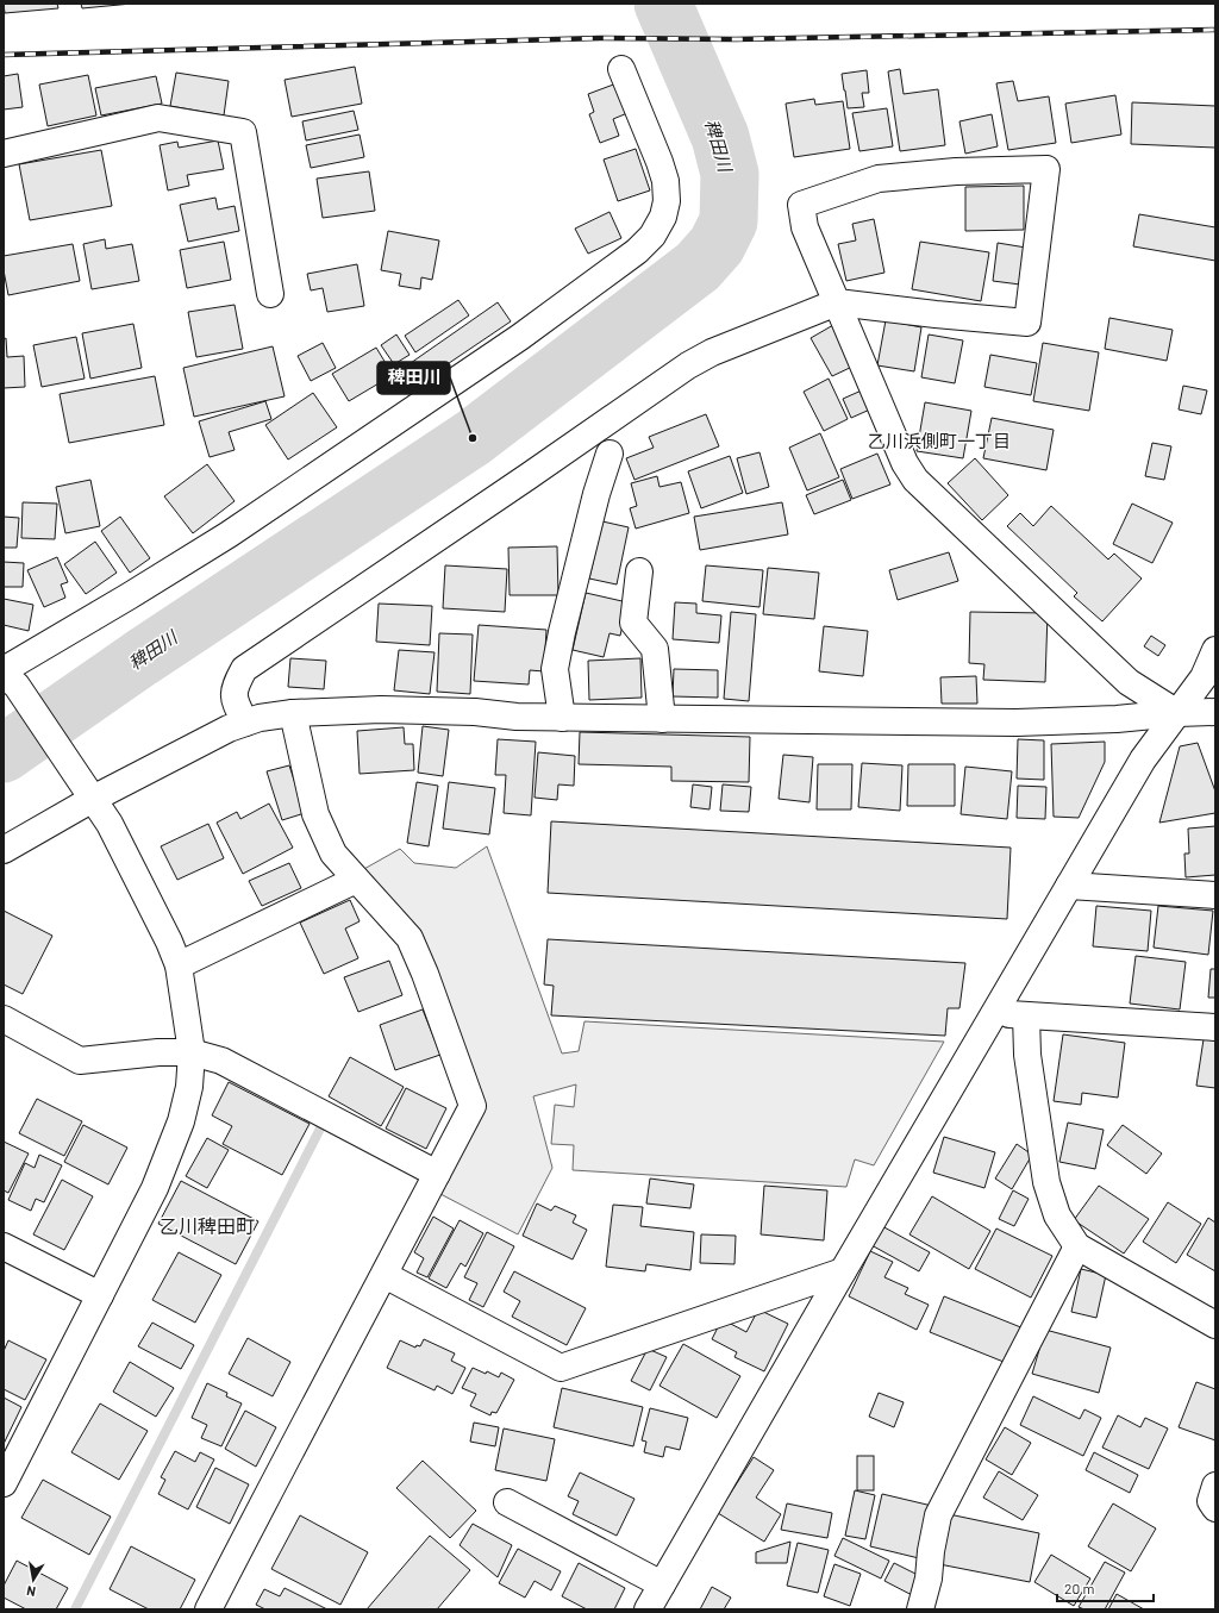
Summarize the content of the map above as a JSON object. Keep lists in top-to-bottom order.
{
  "districts": ["乙川浜側町一丁目", "乙川稗田町"],
  "water": ["稗田川"],
  "places": ["稗田川"],
  "scale_bar": "20 m",
  "north": "bottom"
}
